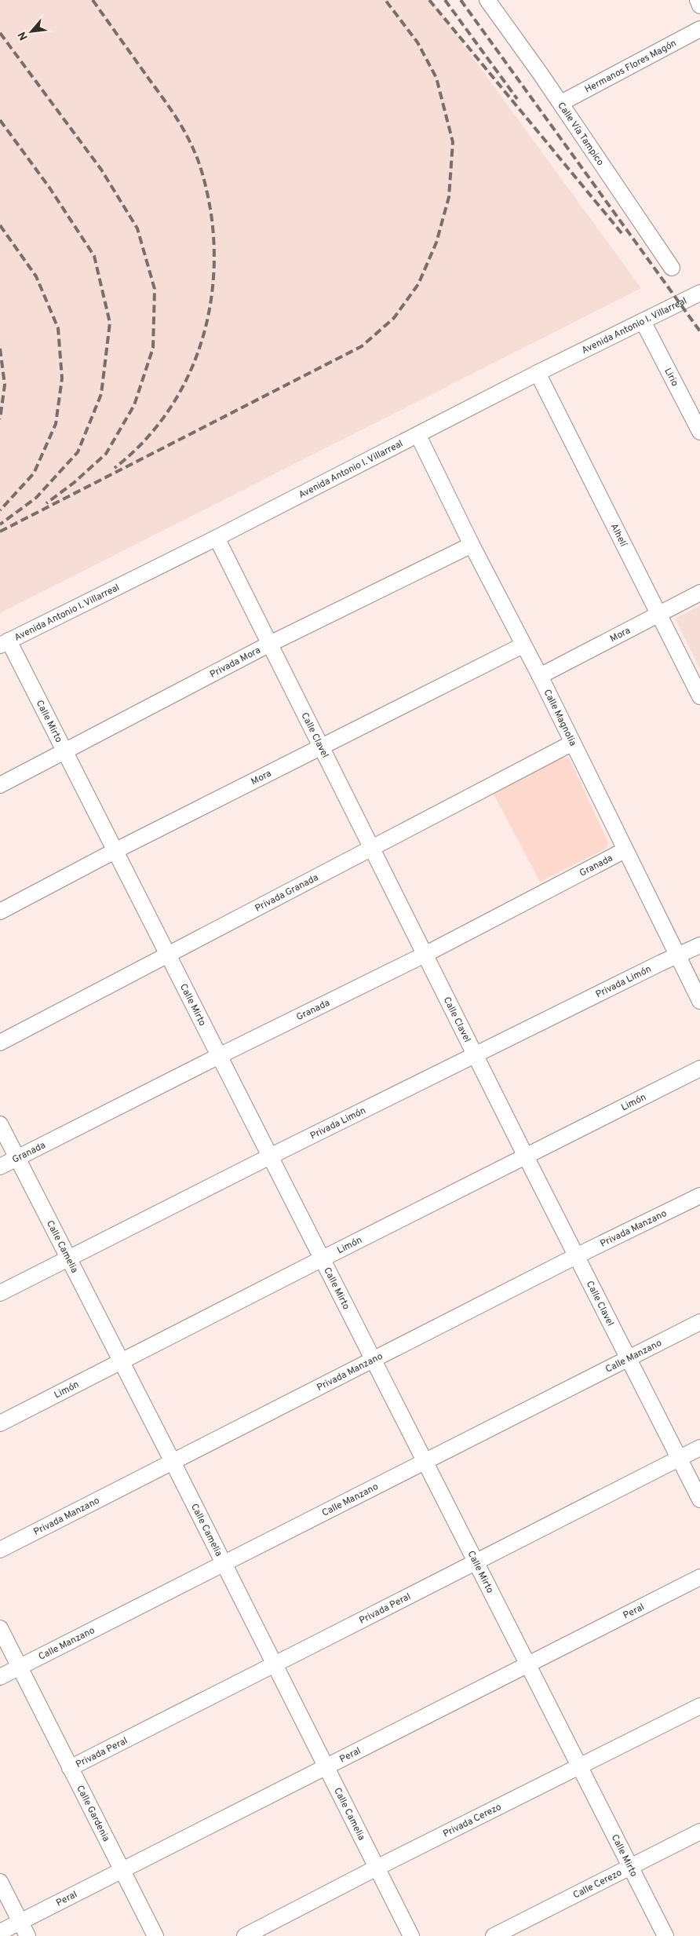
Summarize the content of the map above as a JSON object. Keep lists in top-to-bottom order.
{
  "streets": {
    "street": [
      "Hermanos Flores Magón",
      "Calle Vía Tampico",
      "Avenida Antonio I. Villarreal",
      "Lirio",
      "Alhelí",
      "Mora",
      "Privada Mora",
      "Calle Magnolia",
      "Calle Mirto",
      "Calle Clavel",
      "Granada",
      "Privada Granada",
      "Privada Limón",
      "Limón",
      "Privada Manzano",
      "Calle Camelia",
      "Calle Manzano",
      "Privada Peral",
      "Peral",
      "Calle Gardenia",
      "Privada Cerezo",
      "Calle Cerezo"
    ]
  },
  "crossings": [
    ["Hermanos Flores Magón", "Calle Vía Tampico"],
    ["Avenida Antonio I. Villarreal", "Lirio"],
    ["Avenida Antonio I. Villarreal", "Alhelí"],
    ["Avenida Antonio I. Villarreal", "Calle Magnolia"],
    ["Avenida Antonio I. Villarreal", "Calle Mirto"],
    ["Avenida Antonio I. Villarreal", "Calle Clavel"],
    ["Alhelí", "Mora"],
    ["Mora", "Calle Magnolia"],
    ["Mora", "Calle Mirto"],
    ["Mora", "Calle Clavel"],
    ["Privada Mora", "Calle Magnolia"],
    ["Privada Mora", "Calle Mirto"],
    ["Privada Mora", "Calle Clavel"],
    ["Calle Magnolia", "Granada"],
    ["Calle Magnolia", "Privada Granada"],
    ["Calle Magnolia", "Privada Limón"],
    ["Calle Mirto", "Granada"],
    ["Calle Mirto", "Privada Granada"],
    ["Calle Mirto", "Privada Limón"],
    ["Calle Mirto", "Limón"],
    ["Calle Mirto", "Privada Manzano"],
    ["Calle Mirto", "Calle Manzano"],
    ["Calle Mirto", "Privada Peral"],
    ["Calle Mirto", "Peral"],
    ["Calle Mirto", "Privada Cerezo"],
    ["Calle Mirto", "Calle Cerezo"],
    ["Calle Clavel", "Granada"],
    ["Calle Clavel", "Privada Granada"],
    ["Calle Clavel", "Privada Limón"],
    ["Calle Clavel", "Limón"],
    ["Calle Clavel", "Privada Manzano"],
    ["Calle Clavel", "Calle Manzano"],
    ["Calle Clavel", "Privada Peral"],
    ["Granada", "Calle Camelia"],
    ["Privada Limón", "Calle Camelia"],
    ["Limón", "Calle Camelia"],
    ["Privada Manzano", "Calle Camelia"],
    ["Calle Camelia", "Calle Manzano"],
    ["Calle Camelia", "Privada Peral"],
    ["Calle Camelia", "Peral"],
    ["Calle Camelia", "Privada Cerezo"],
    ["Calle Manzano", "Calle Gardenia"],
    ["Privada Peral", "Calle Gardenia"],
    ["Peral", "Calle Gardenia"]
  ],
  "north": "bottom left"
}
